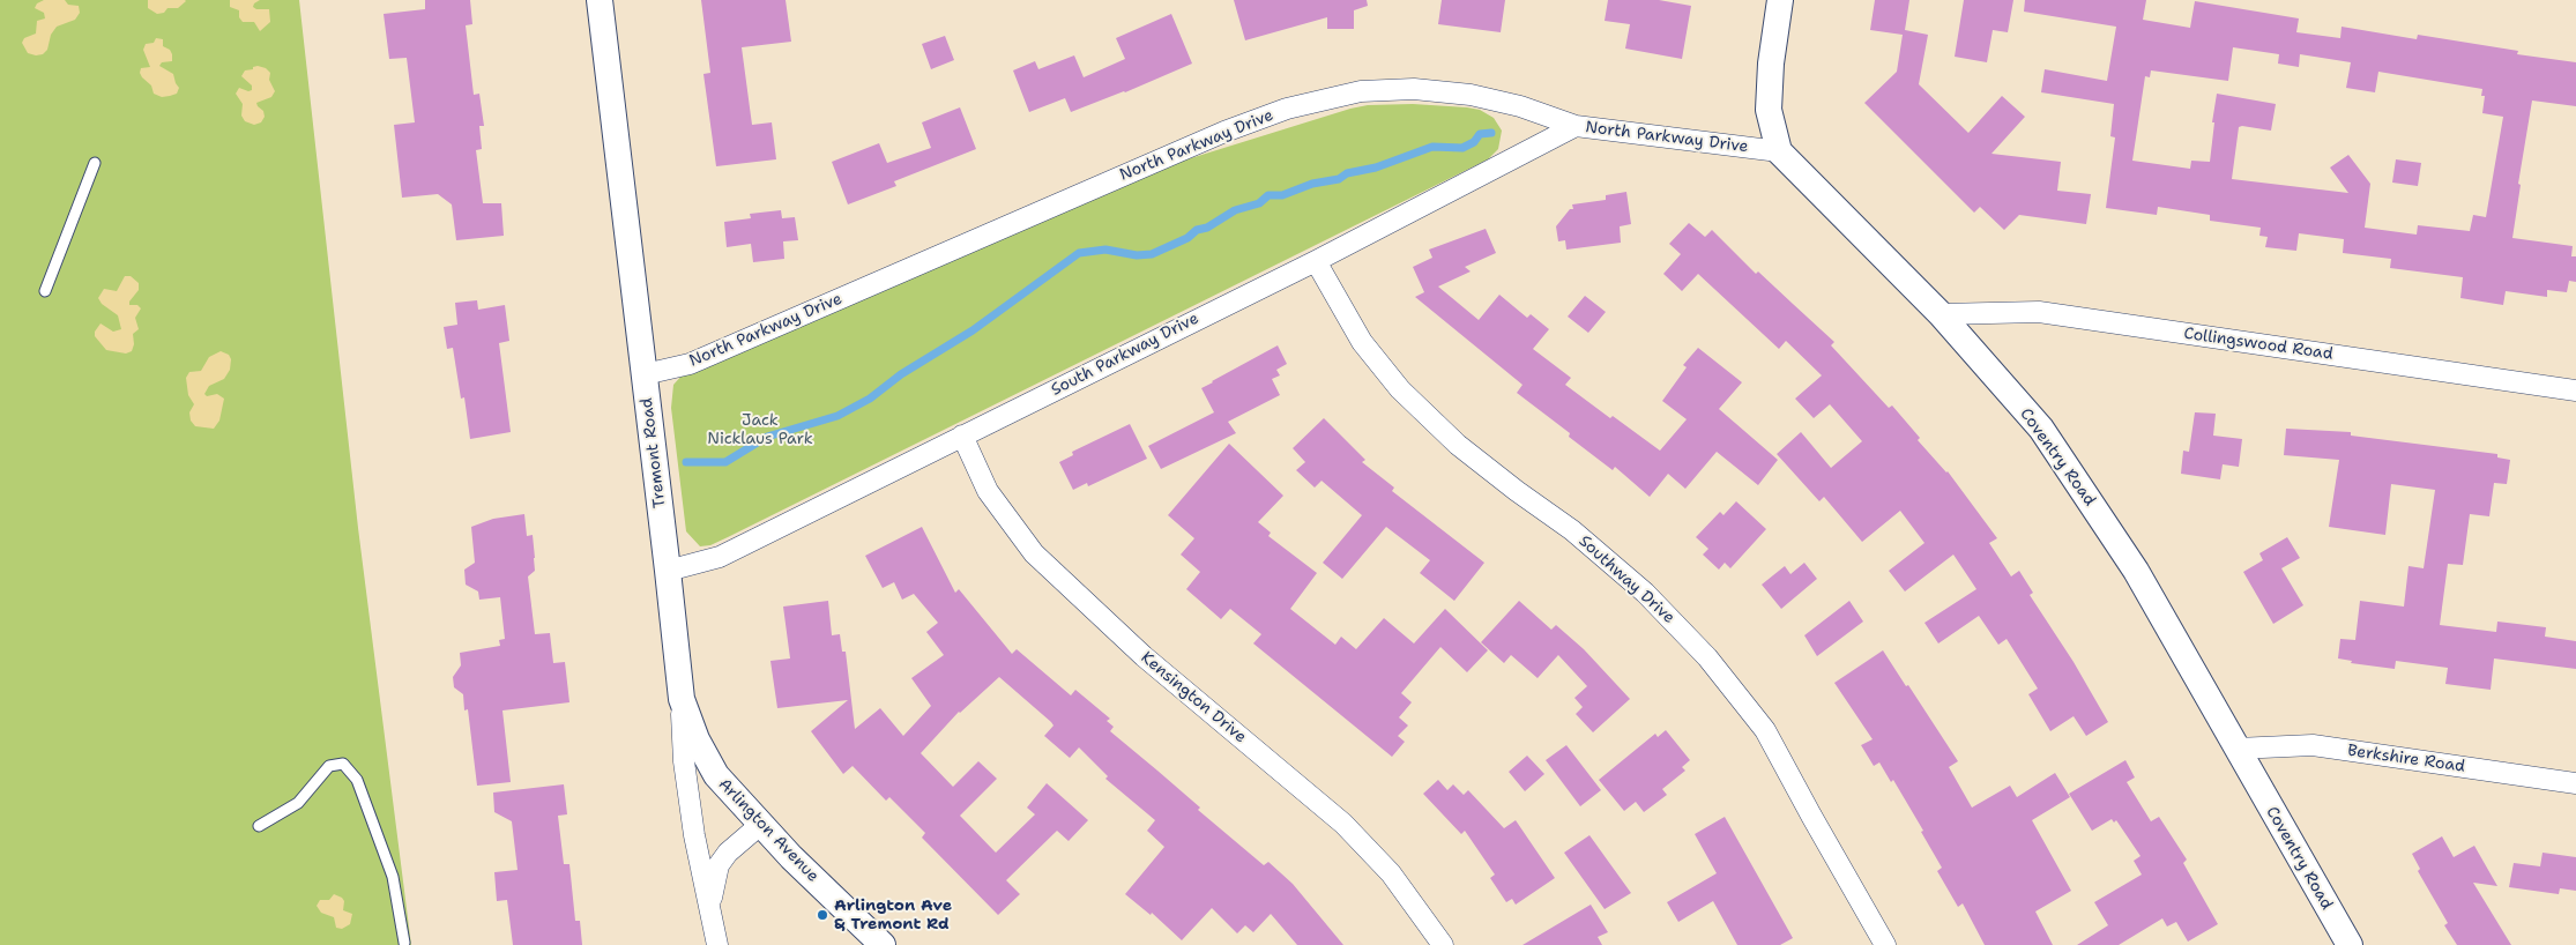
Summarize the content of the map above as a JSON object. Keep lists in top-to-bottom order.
{
  "streets": {
    "street": [
      "North Parkway Drive",
      "Collingswood Road",
      "South Parkway Drive",
      "Tremont Road",
      "Coventry Road",
      "Southway Drive",
      "Kensington Drive",
      "Berkshire Road",
      "Arlington Avenue"
    ]
  },
  "crossings": [
    ["North Parkway Drive", "South Parkway Drive"],
    ["North Parkway Drive", "Tremont Road"],
    ["North Parkway Drive", "Coventry Road"],
    ["Collingswood Road", "Coventry Road"],
    ["South Parkway Drive", "Tremont Road"],
    ["South Parkway Drive", "Southway Drive"],
    ["South Parkway Drive", "Kensington Drive"],
    ["Tremont Road", "Arlington Avenue"],
    ["Coventry Road", "Berkshire Road"]
  ],
  "parks": ["Jack Nicklaus Park"],
  "places": ["Arlington Ave & Tremont Rd"]
}
